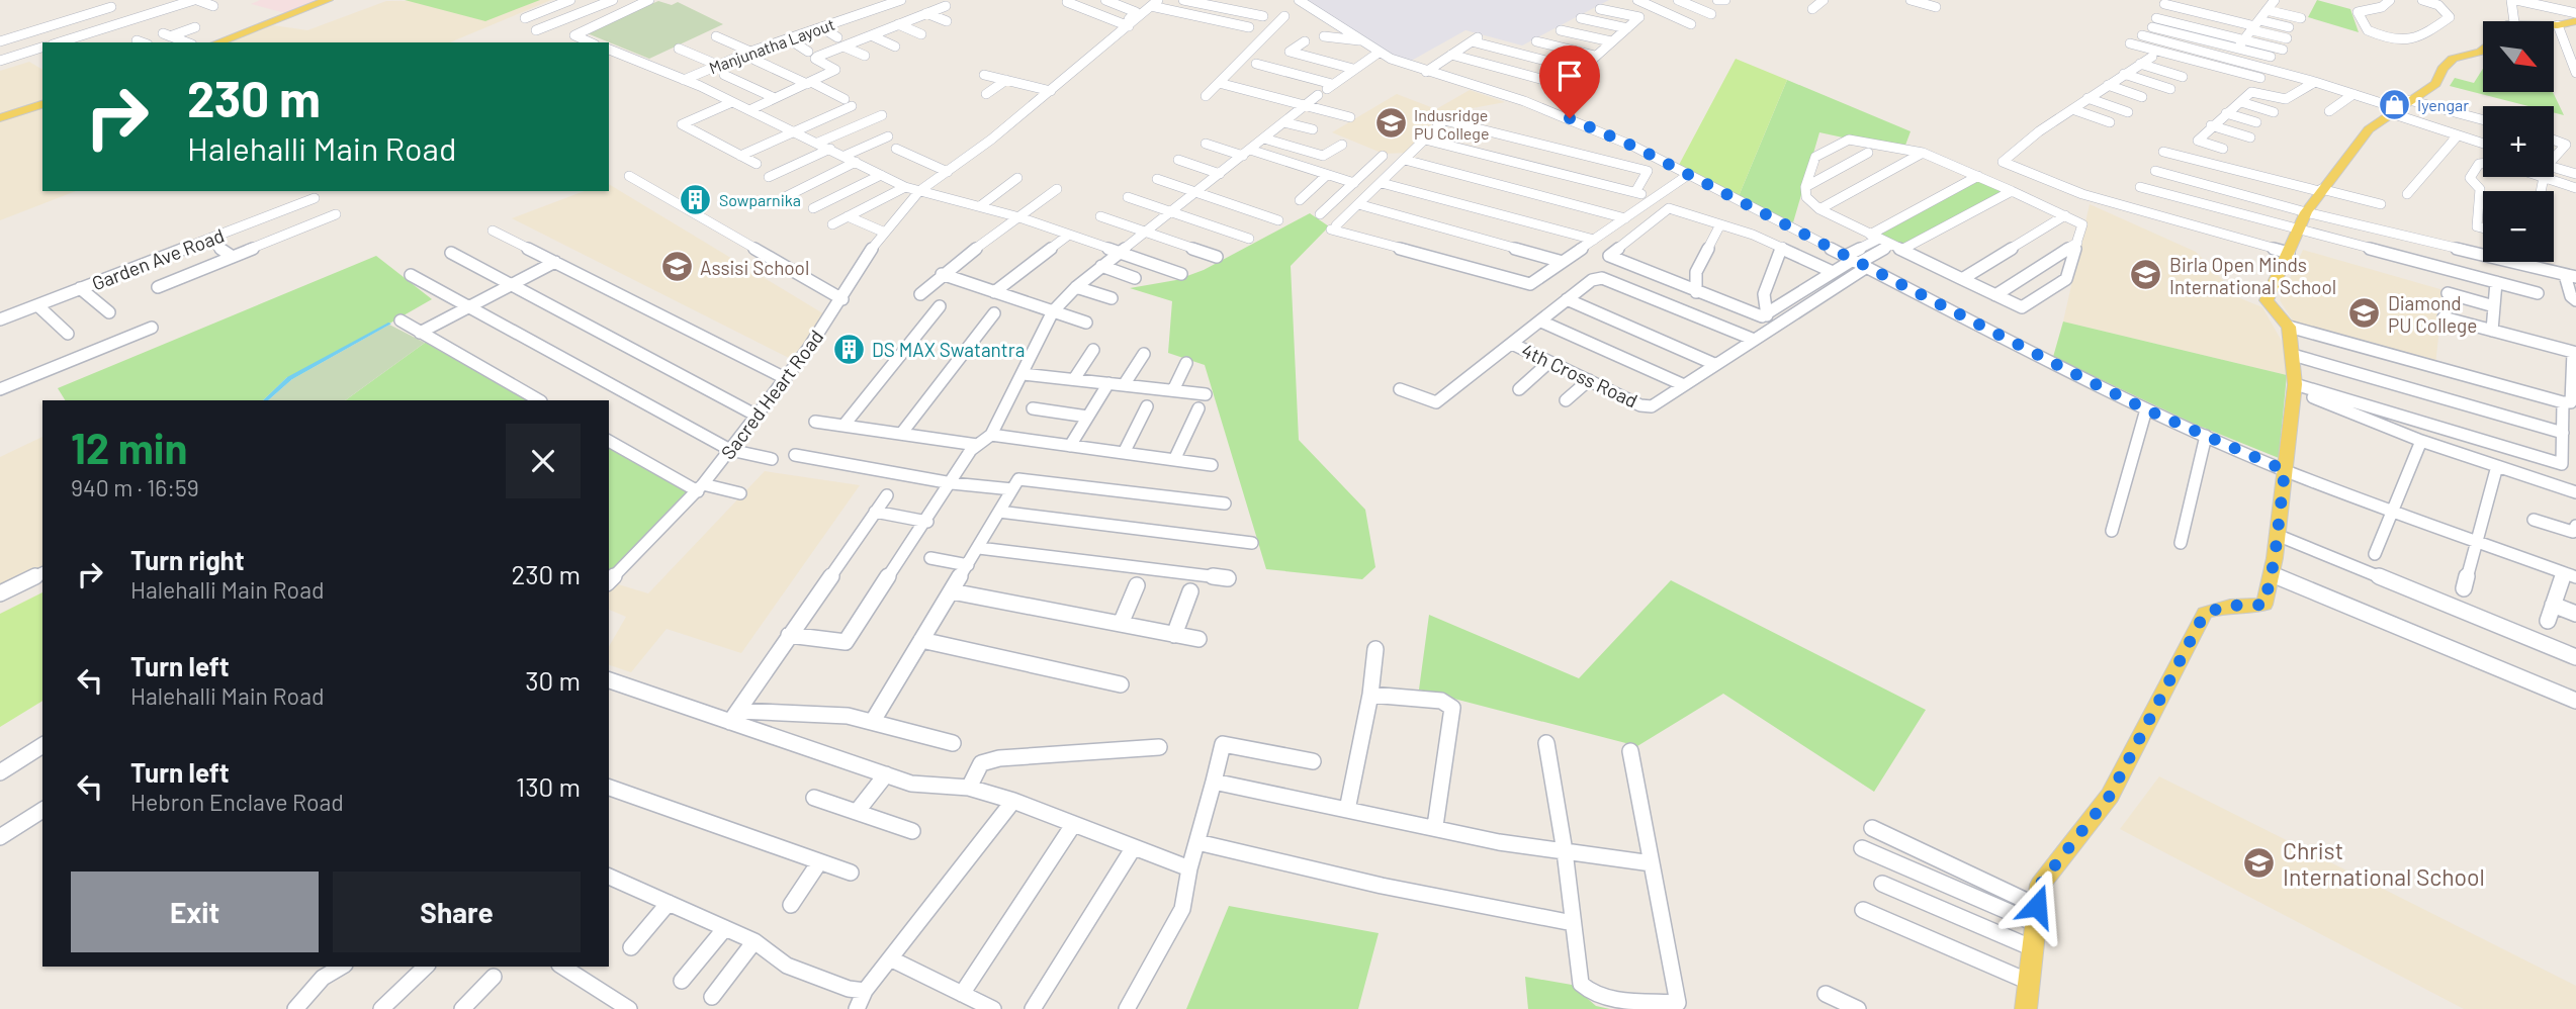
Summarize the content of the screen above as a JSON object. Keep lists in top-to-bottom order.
{
  "streets": {
    "street": [
      "Manjunatha Layout",
      "Garden Ave Road",
      "4th Cross Road",
      "Sacred Heart Road"
    ]
  },
  "places": {
    "shop": ["Iyengar"],
    "school or university": [
      "Indusridge PU College",
      "Assisi School",
      "Birla Open Minds International School",
      "Diamond PU College",
      "Christ International School"
    ],
    "building": ["Sowparnika", "DS MAX Swatantra"]
  },
  "north": "bottom right",
  "page": {
    "map_buttons": ["+", "−"],
    "turn": ["230 m", "Halehalli Main Road"],
    "heading": ["12 min", "940 m · 16:59"],
    "list": [
      {
        "name": "Turn right",
        "note": "Halehalli Main Road",
        "value": "230 m"
      },
      {
        "name": "Turn left",
        "note": "Halehalli Main Road",
        "value": "30 m"
      },
      {
        "name": "Turn left",
        "note": "Hebron Enclave Road",
        "value": "130 m"
      }
    ],
    "buttons": ["Exit", "Share"]
  }
}
